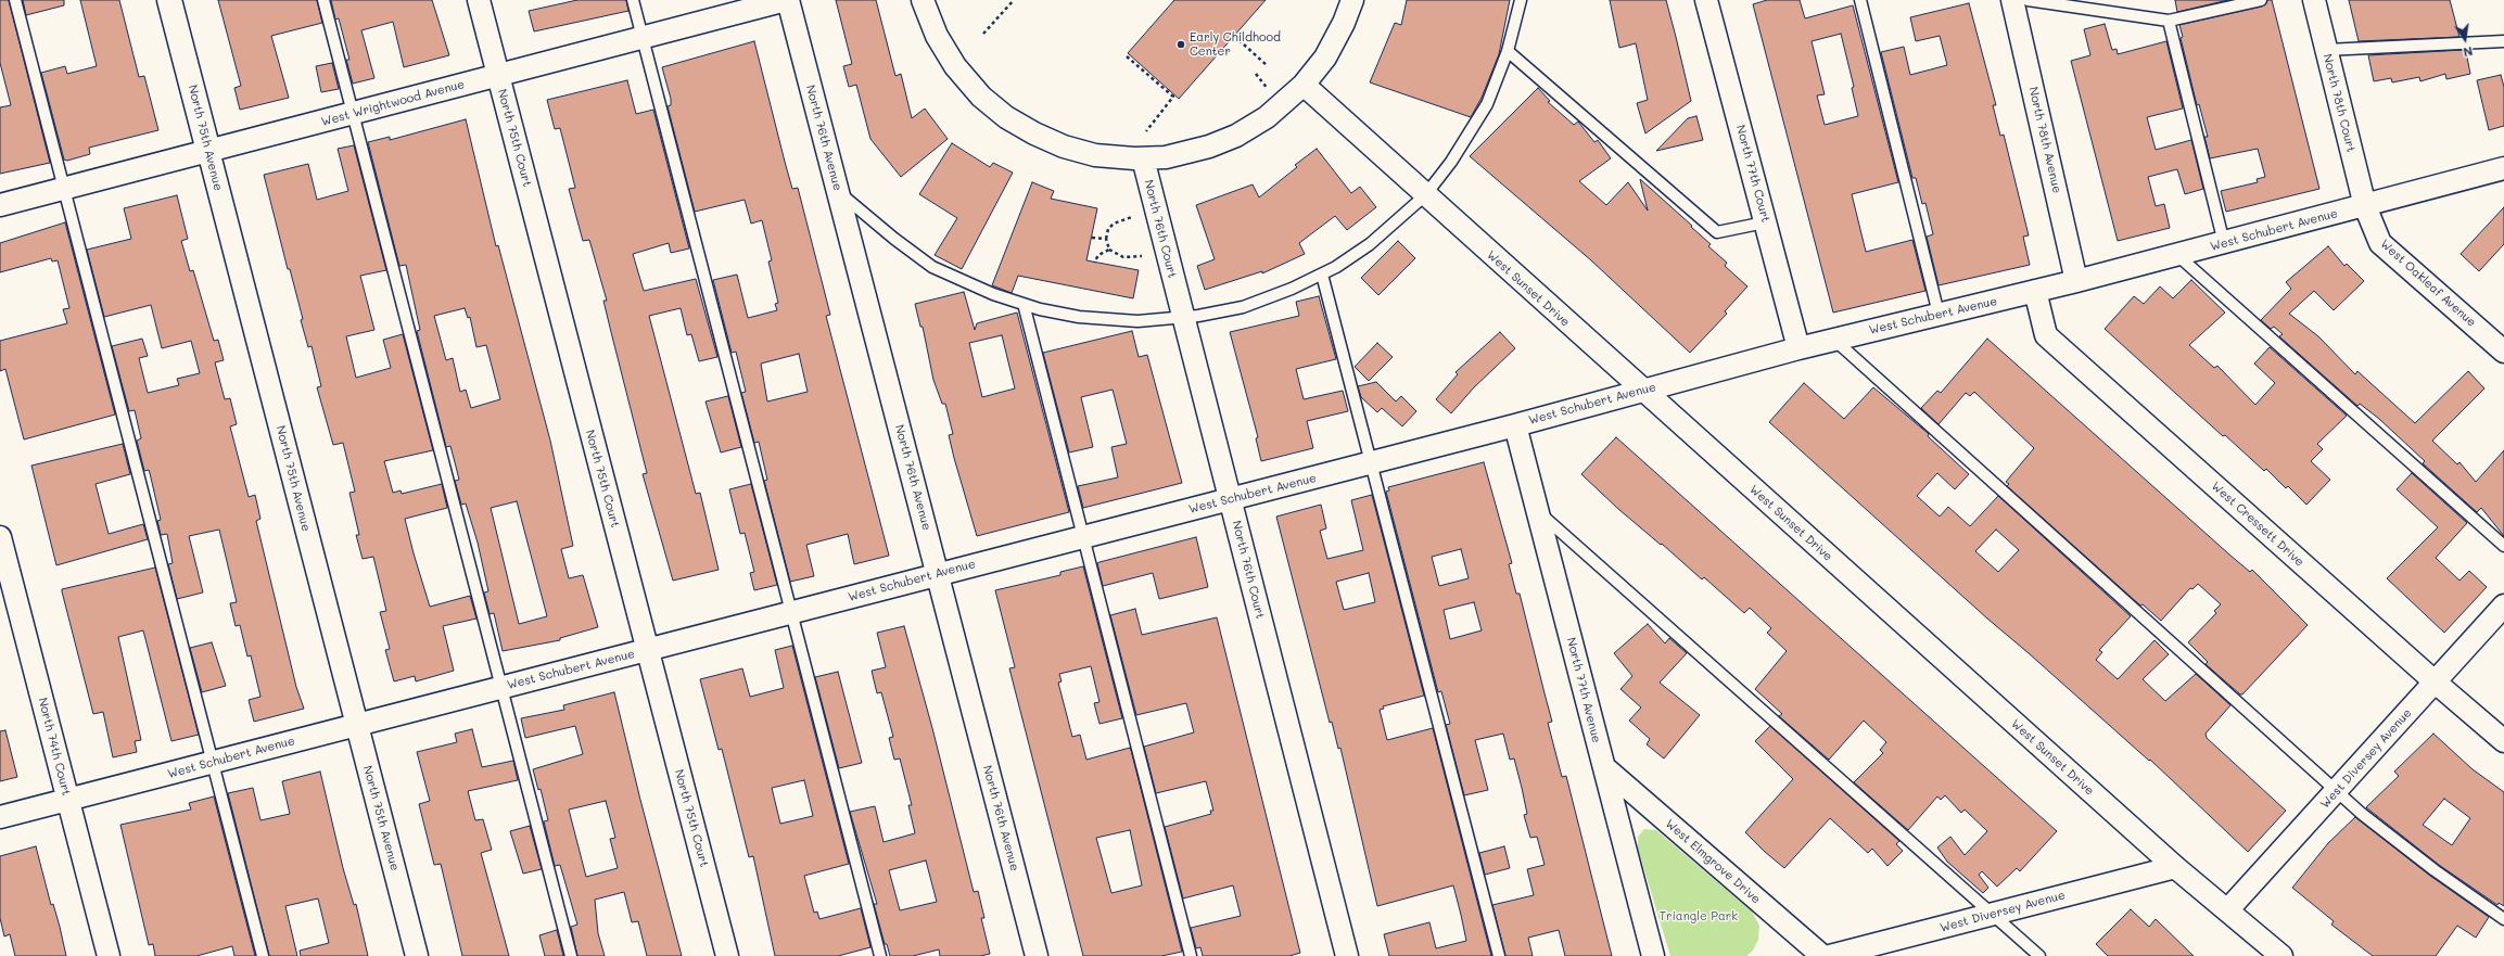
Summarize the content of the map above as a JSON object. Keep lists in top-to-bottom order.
{
  "streets": {
    "street": [
      "West Wrightwood Avenue",
      "North 78th Court",
      "North 75th Avenue",
      "North 75th Court",
      "North 76th Avenue",
      "North 78th Avenue",
      "North 77th Court",
      "North 76th Court",
      "West Schubert Avenue",
      "West Oakleaf Avenue",
      "West Sunset Drive",
      "West Cressett Drive",
      "North 77th Avenue",
      "North 74th Court",
      "West Diversey Avenue",
      "West Elmgrove Drive"
    ]
  },
  "crossings": [
    ["West Wrightwood Avenue", "North 75th Avenue"],
    ["West Wrightwood Avenue", "North 75th Court"],
    ["West Wrightwood Avenue", "North 76th Avenue"],
    ["North 78th Court", "West Schubert Avenue"],
    ["North 78th Court", "West Oakleaf Avenue"],
    ["North 75th Avenue", "West Schubert Avenue"],
    ["North 75th Court", "West Schubert Avenue"],
    ["North 76th Avenue", "West Schubert Avenue"],
    ["North 78th Avenue", "West Schubert Avenue"],
    ["North 77th Court", "West Schubert Avenue"],
    ["North 76th Court", "West Schubert Avenue"],
    ["West Schubert Avenue", "West Oakleaf Avenue"],
    ["West Schubert Avenue", "West Sunset Drive"],
    ["West Schubert Avenue", "West Cressett Drive"],
    ["West Schubert Avenue", "North 77th Avenue"],
    ["West Schubert Avenue", "North 74th Court"],
    ["West Sunset Drive", "West Diversey Avenue"],
    ["West Cressett Drive", "West Diversey Avenue"],
    ["North 77th Avenue", "West Elmgrove Drive"]
  ],
  "parks": ["Triangle Park"],
  "places": ["Early Childhood Center"],
  "north": "bottom"
}
